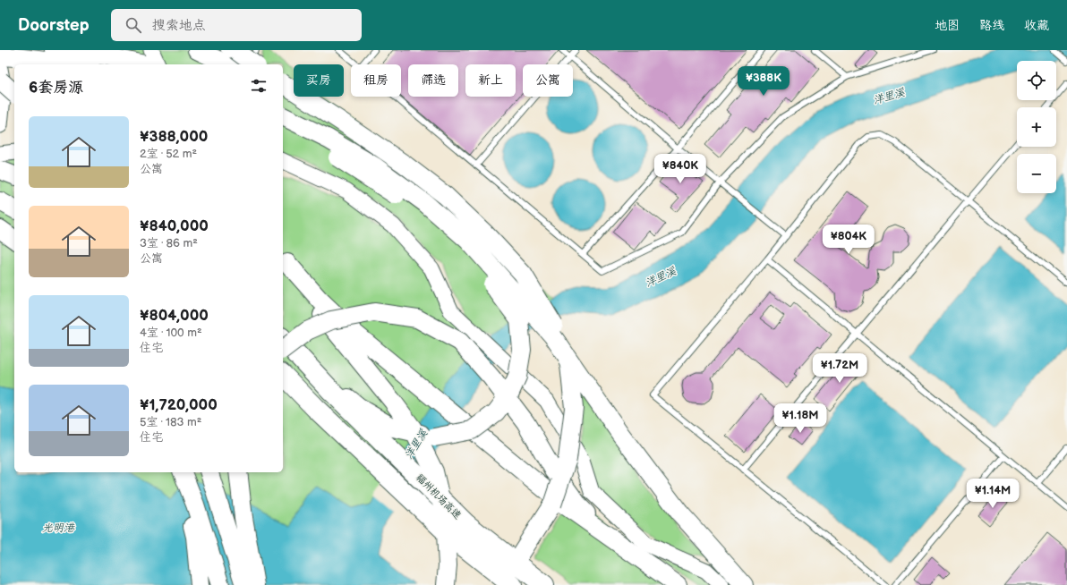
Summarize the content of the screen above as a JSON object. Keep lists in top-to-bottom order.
{
  "streets": {
    "highway": ["福州机场高速"]
  },
  "water": ["洋里溪", "光明港"],
  "page": {
    "header": "Doorstep",
    "search": "搜索地点",
    "nav": ["地图", "路线", "收藏"],
    "map_buttons": ["+", "−"],
    "chip": [
      "买房",
      "租房",
      "筛选",
      "新上",
      "公寓"
    ],
    "heading": "6套房源",
    "price": [
      "¥388K",
      "¥840K",
      "¥804K",
      "¥1.72M",
      "¥1.18M",
      "¥1.14M"
    ],
    "list": [
      {
        "name": "¥388,000",
        "note": "2室 · 52 m² · 公寓"
      },
      {
        "name": "¥840,000",
        "note": "3室 · 86 m² · 公寓"
      },
      {
        "name": "¥804,000",
        "note": "4室 · 100 m² · 住宅"
      },
      {
        "name": "¥1,720,000",
        "note": "5室 · 183 m² · 住宅"
      }
    ]
  }
}
